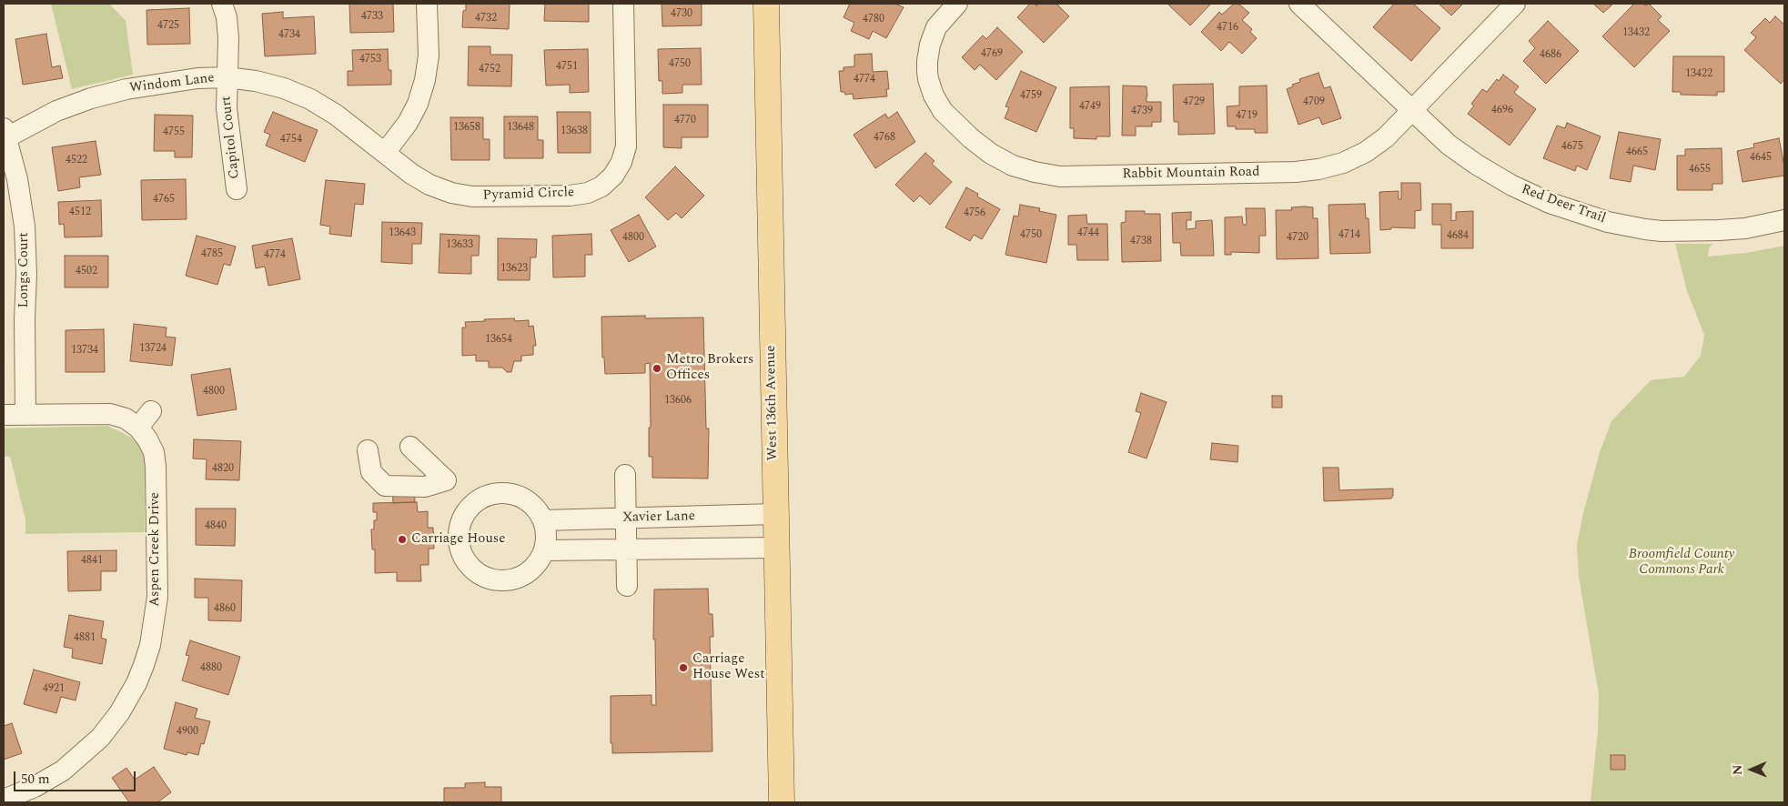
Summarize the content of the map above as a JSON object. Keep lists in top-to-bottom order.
{
  "streets": {
    "main road": ["West 136th Avenue"],
    "street": [
      "Windom Lane",
      "Capitol Court",
      "Rabbit Mountain Road",
      "Pyramid Circle",
      "Red Deer Trail",
      "Longs Court",
      "Xavier Lane",
      "Aspen Creek Drive"
    ]
  },
  "crossings": [
    ["Windom Lane", "Capitol Court"],
    ["Windom Lane", "Pyramid Circle"],
    ["Windom Lane", "Longs Court"],
    ["Rabbit Mountain Road", "Red Deer Trail"],
    ["Longs Court", "Aspen Creek Drive"],
    ["West 136th Avenue", "Xavier Lane"]
  ],
  "parks": ["Broomfield County Commons Park"],
  "places": ["Metro Brokers Offices", "Carriage House", "Carriage House West"],
  "house_numbers": [
    "4730",
    "4733",
    "4732",
    "4780",
    "4725",
    "4716",
    "13432",
    "4734",
    "4769",
    "4686",
    "4753",
    "4750",
    "4751",
    "4752",
    "13422",
    "4774",
    "4759",
    "4729",
    "4709",
    "4749",
    "4696",
    "4739",
    "4719",
    "4770",
    "13658",
    "13648",
    "13638",
    "4755",
    "4768",
    "4754",
    "4675",
    "4665",
    "4645",
    "4522",
    "4655",
    "4765",
    "4512",
    "4756",
    "13643",
    "4744",
    "4750",
    "4714",
    "4684",
    "4800",
    "4720",
    "4738",
    "13633",
    "4785",
    "4774",
    "13623",
    "4502",
    "13654",
    "13724",
    "13734",
    "4800",
    "13606",
    "4820",
    "4840",
    "4841",
    "4860",
    "4881",
    "4880",
    "4921",
    "4900"
  ],
  "scale_bar": "50 m",
  "north": "left"
}
